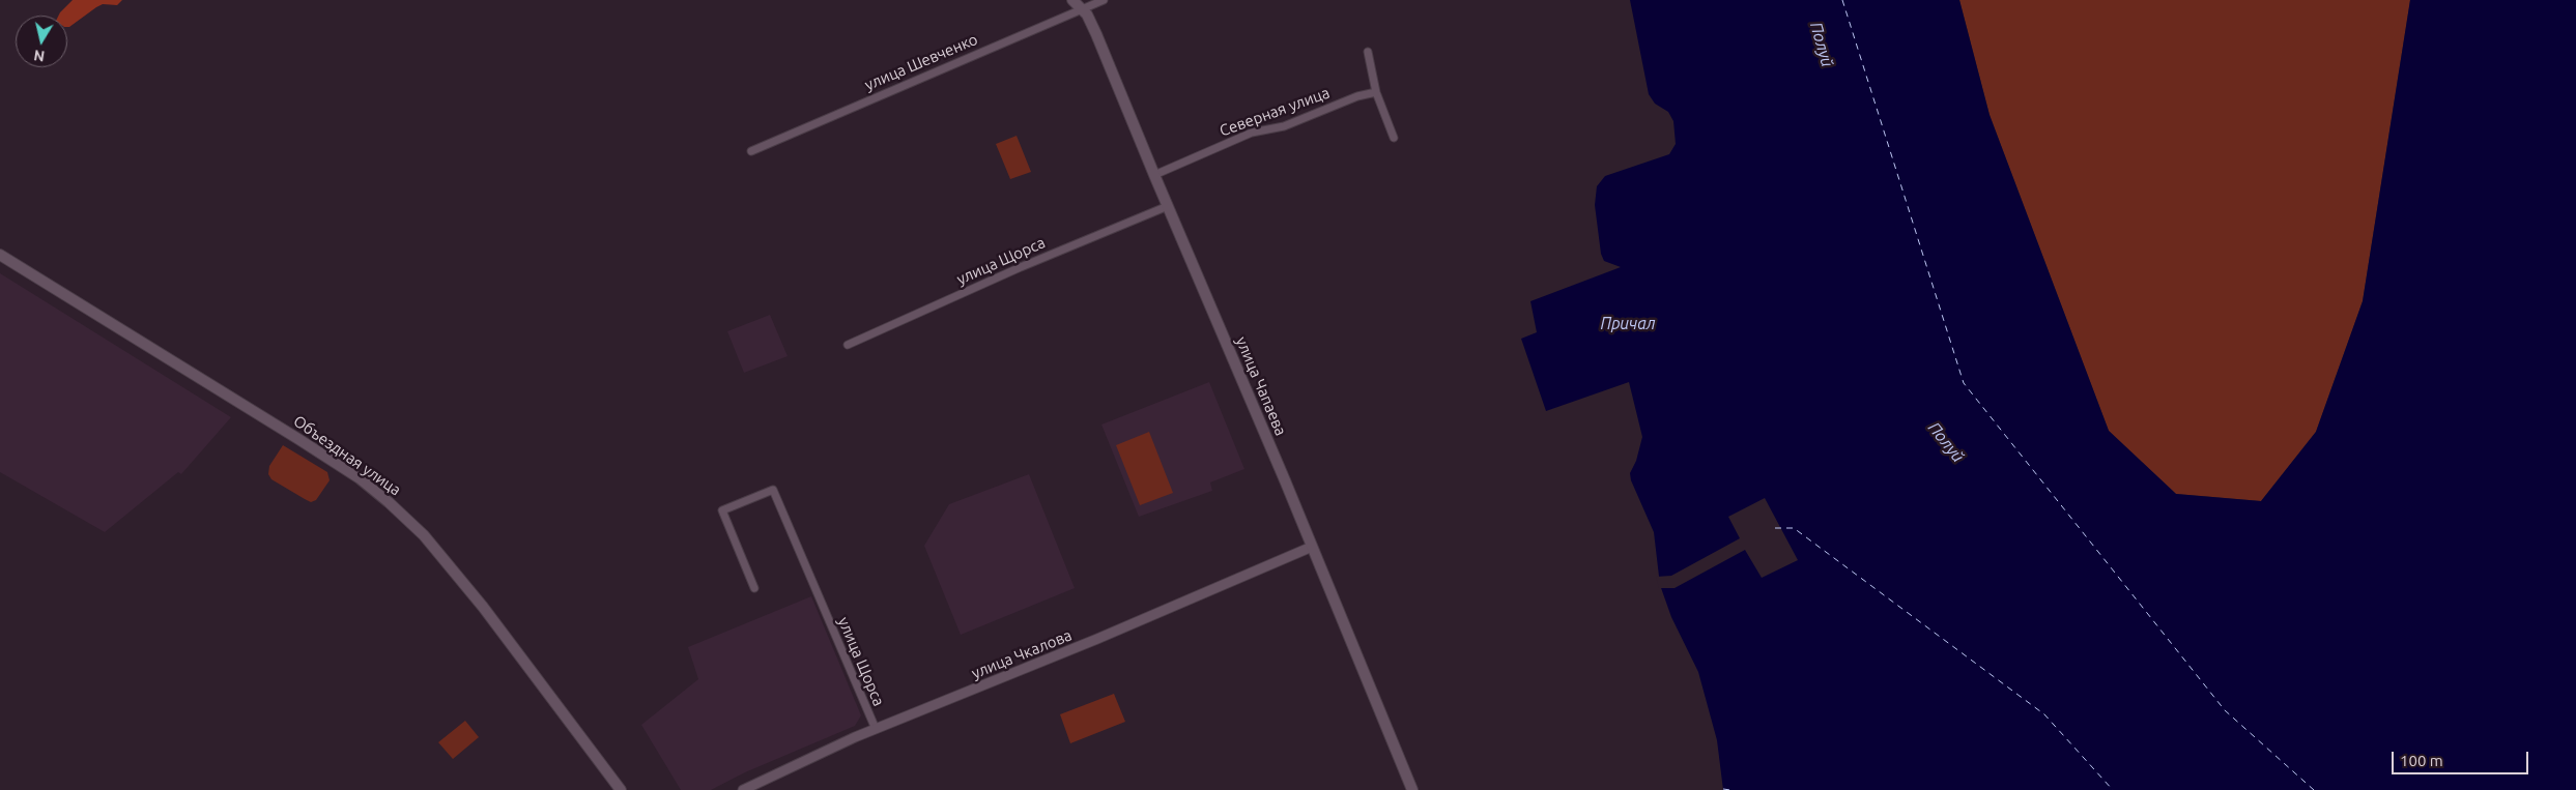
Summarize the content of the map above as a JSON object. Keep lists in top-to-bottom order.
{
  "streets": {
    "main road": ["улица Чапаева", "Объездная улица"],
    "street": [
      "улица Шевченко",
      "Северная улица",
      "улица Щорса",
      "улица Чкалова"
    ]
  },
  "crossings": [
    ["улица Шевченко", "улица Чапаева"],
    ["Северная улица", "улица Чапаева"],
    ["улица Щорса", "улица Чапаева"],
    ["улица Щорса", "улица Чкалова"],
    ["улица Чапаева", "улица Чкалова"]
  ],
  "water": ["Полуй", "Причал"],
  "scale_bar": "100 m",
  "north": "bottom"
}
